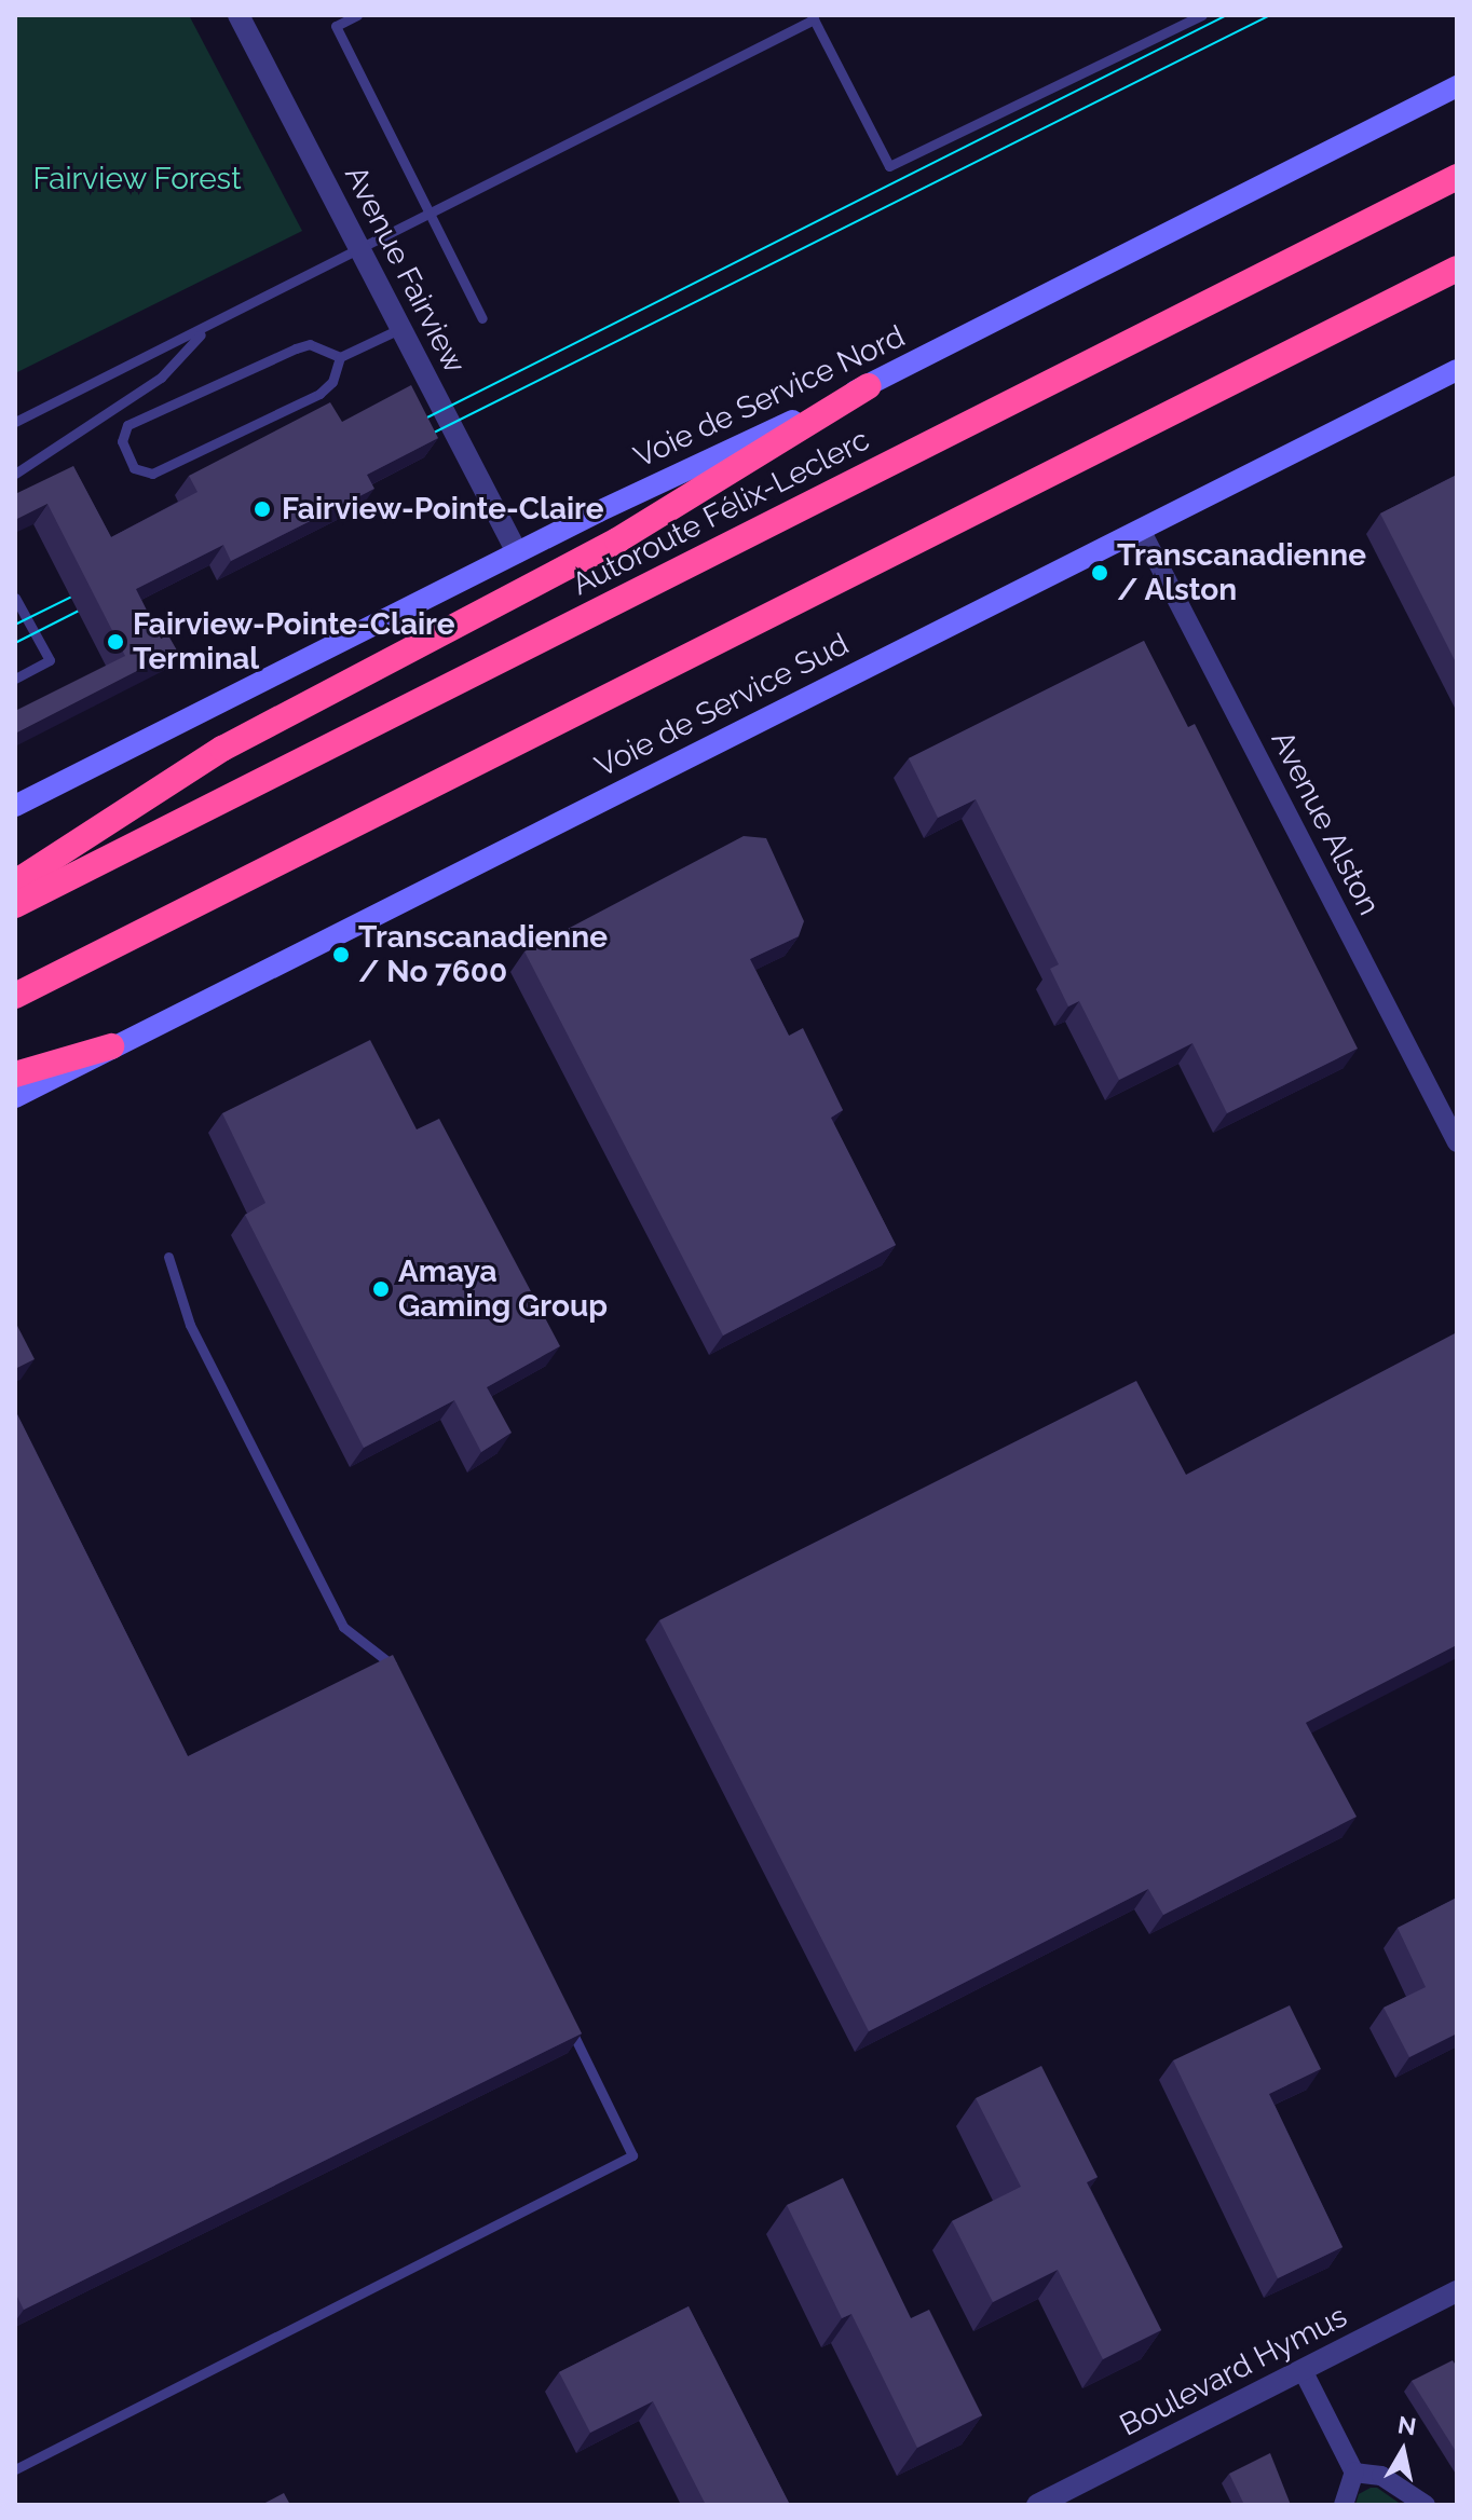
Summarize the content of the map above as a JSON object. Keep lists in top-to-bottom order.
{
  "streets": {
    "highway": ["Autoroute Félix-Leclerc"],
    "main road": ["Voie de Service Nord", "Voie de Service Sud"],
    "street": ["Avenue Fairview", "Avenue Alston", "Boulevard Hymus"]
  },
  "crossings": [
    ["Avenue Fairview", "Voie de Service Nord"],
    ["Voie de Service Sud", "Avenue Alston"]
  ],
  "parks": ["Fairview Forest"],
  "places": [
    "Fairview-Pointe-Claire",
    "Transcanadienne / Alston",
    "Fairview-Pointe-Claire Terminal",
    "Transcanadienne / No 7600",
    "Amaya Gaming Group"
  ],
  "north": "top"
}
